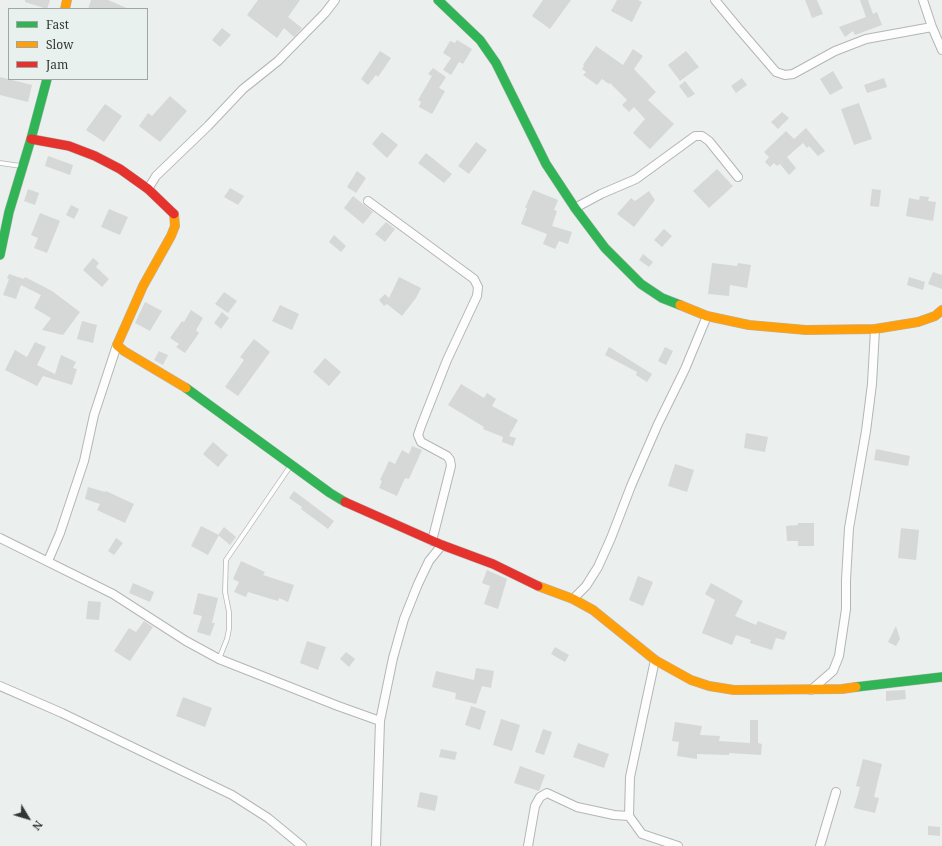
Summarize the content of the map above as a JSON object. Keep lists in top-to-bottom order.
{
  "legend": ["Fast", "Slow", "Jam"],
  "north": "bottom right"
}
